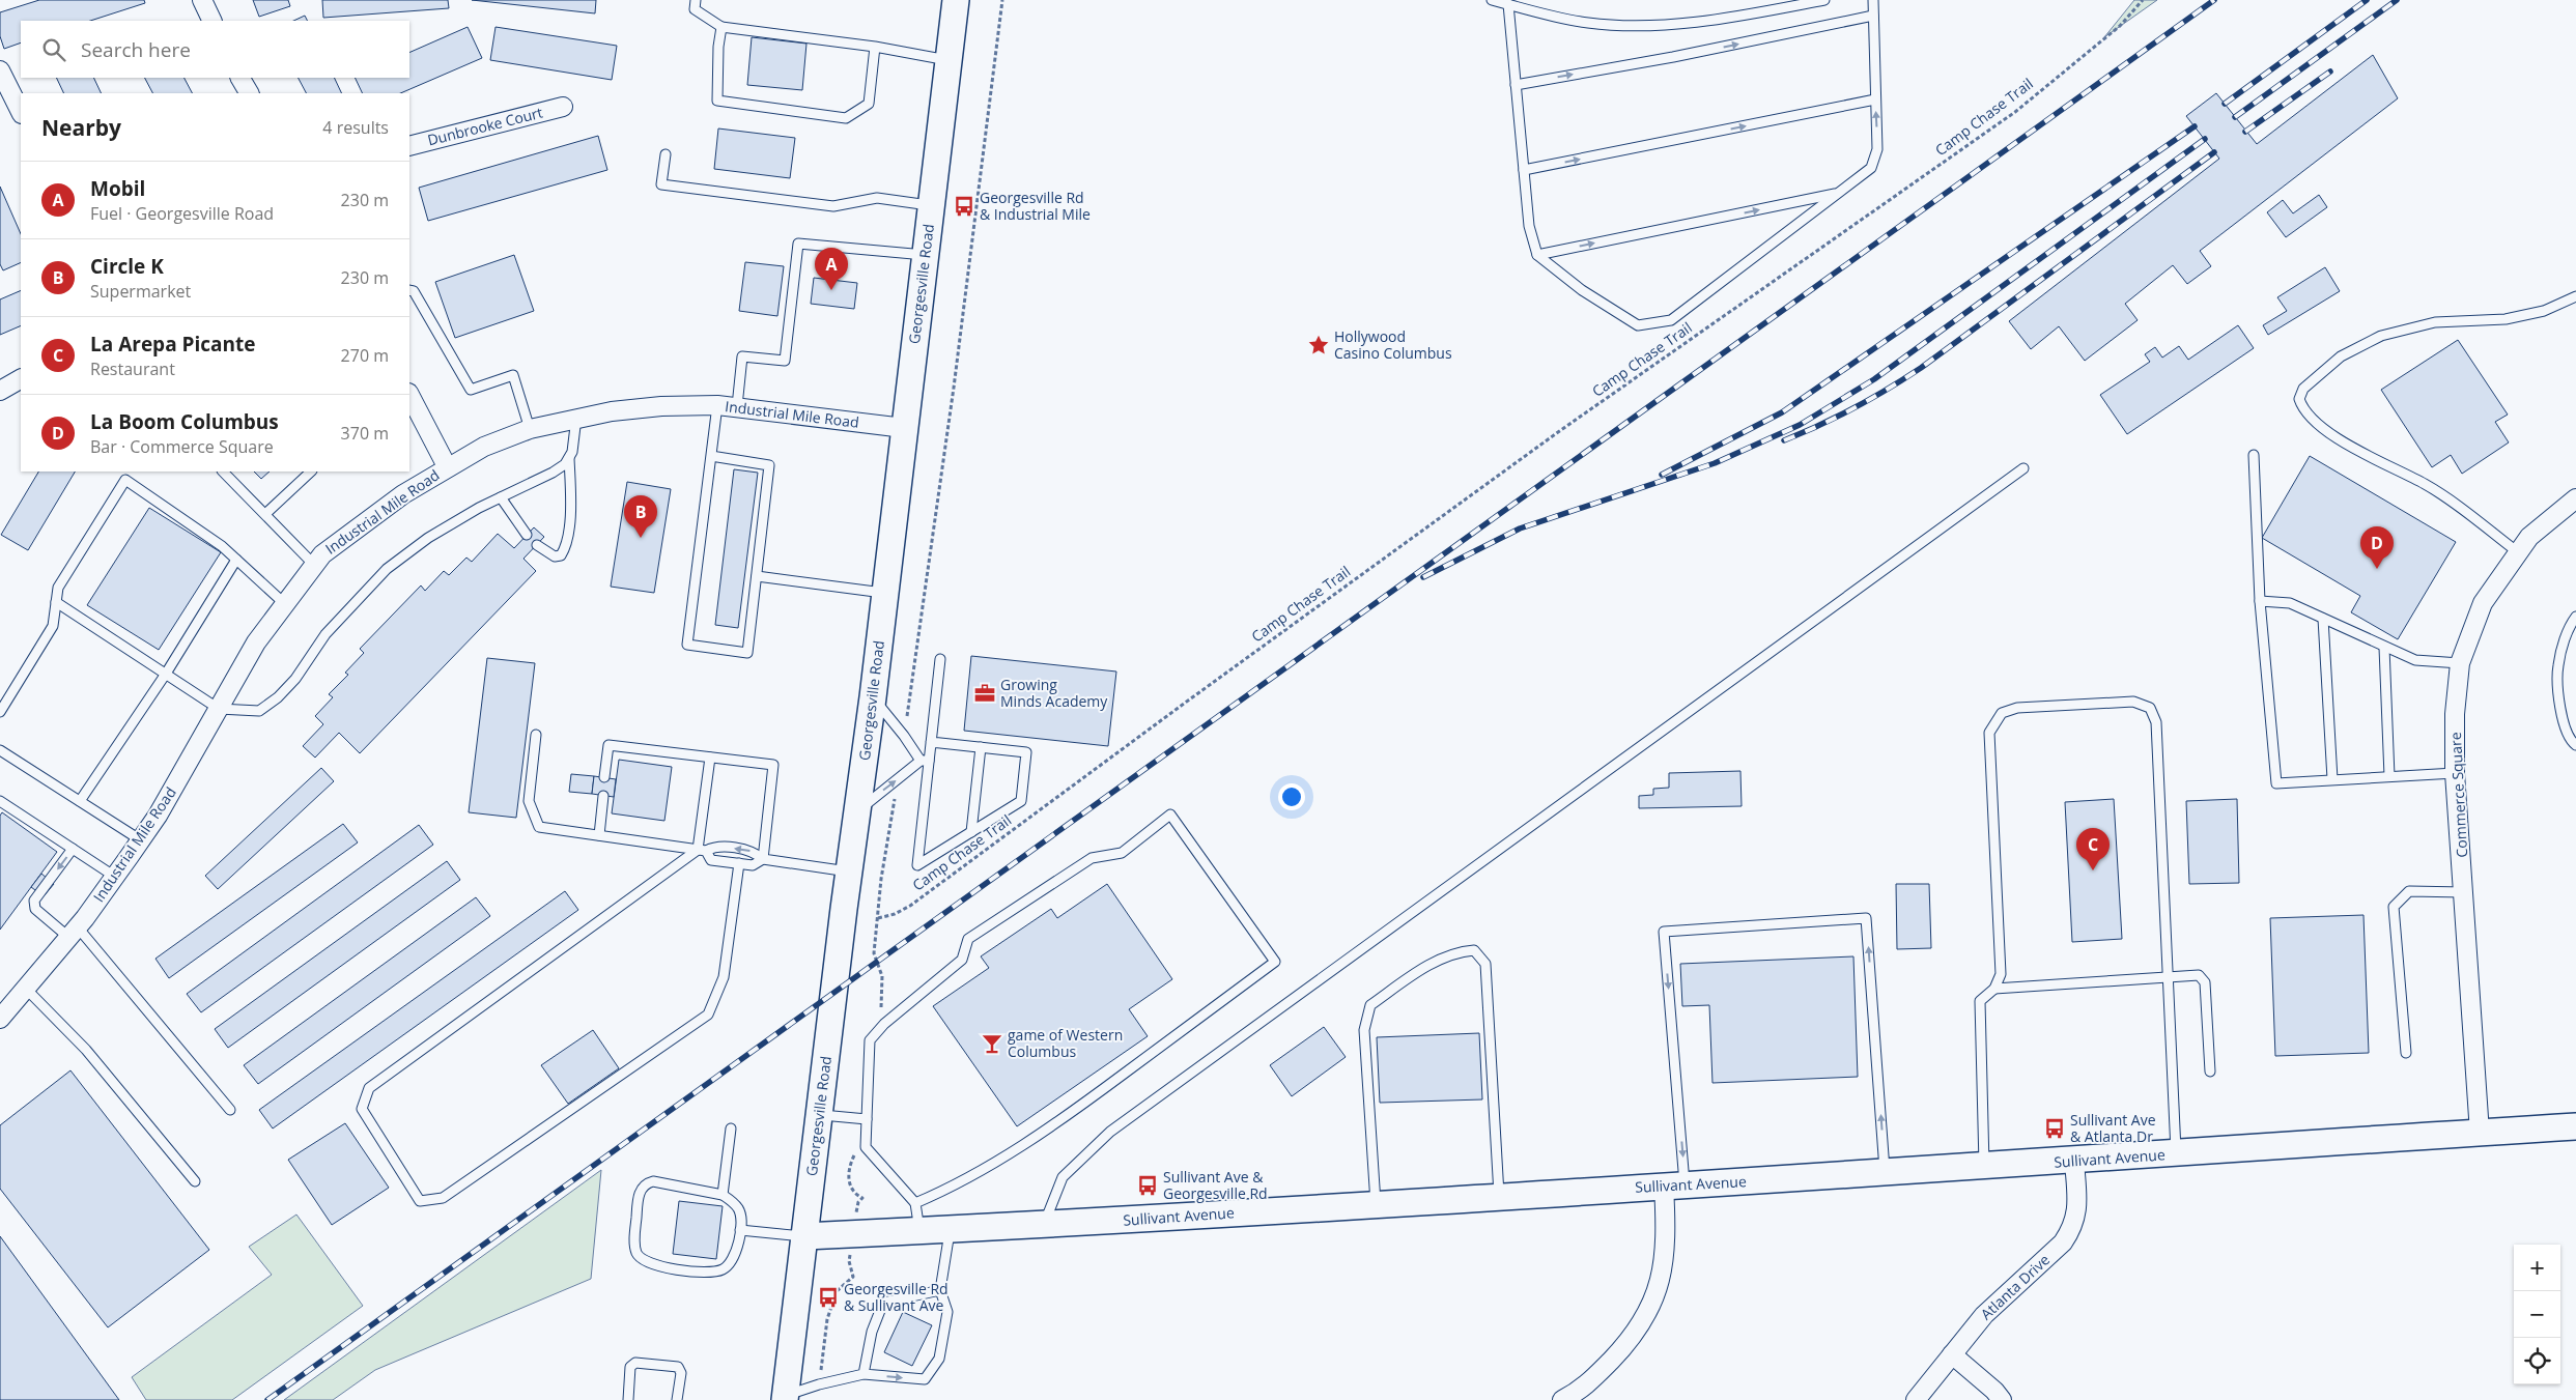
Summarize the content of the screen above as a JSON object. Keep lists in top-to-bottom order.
{
  "streets": {
    "main road": ["Georgesville Road", "Sullivant Avenue"],
    "street": [
      "Dunbrooke Court",
      "Industrial Mile Road",
      "Commerce Square",
      "Atlanta Drive"
    ],
    "path": ["Camp Chase Trail"]
  },
  "crossings": [
    ["Georgesville Road", "Industrial Mile Road"],
    ["Georgesville Road", "Sullivant Avenue"],
    ["Commerce Square", "Sullivant Avenue"],
    ["Sullivant Avenue", "Atlanta Drive"]
  ],
  "places": {
    "bus stop": [
      "Georgesville Rd & Industrial Mile",
      "Sullivant Ave & Atlanta Dr",
      "Sullivant Ave & Georgesville Rd",
      "Georgesville Rd & Sullivant Ave"
    ],
    "place": ["Hollywood Casino Columbus"],
    "office": ["Growing Minds Academy"],
    "bar": ["game of Western Columbus"]
  },
  "page": {
    "search": "Search here",
    "heading": ["Nearby", "4 results"],
    "list": [
      {
        "mark": "A",
        "name": "Mobil",
        "note": "Fuel · Georgesville Road",
        "value": "230 m"
      },
      {
        "mark": "B",
        "name": "Circle K",
        "note": "Supermarket",
        "value": "230 m"
      },
      {
        "mark": "C",
        "name": "La Arepa Picante",
        "note": "Restaurant",
        "value": "270 m"
      },
      {
        "mark": "D",
        "name": "La Boom Columbus",
        "note": "Bar · Commerce Square",
        "value": "370 m"
      }
    ],
    "pins": [
      "A",
      "B",
      "D",
      "C"
    ],
    "map_buttons": ["+", "−"]
  }
}
